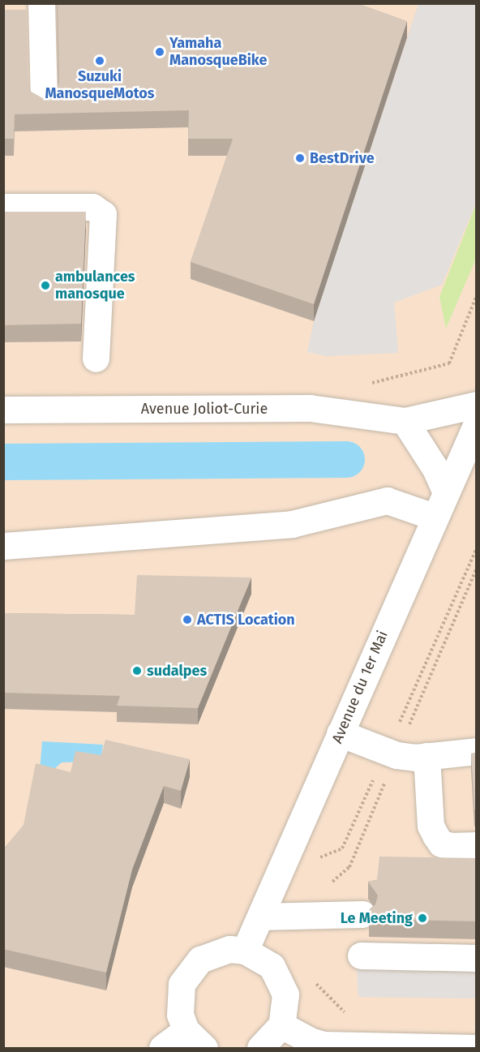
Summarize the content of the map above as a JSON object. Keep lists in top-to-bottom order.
{
  "streets": {
    "street": ["Avenue Joliot-Curie", "Avenue du 1er Mai"]
  },
  "places": [
    "Yamaha ManosqueBike",
    "Suzuki ManosqueMotos",
    "BestDrive",
    "ambulances manosque",
    "ACTIS Location",
    "sudalpes",
    "Le Meeting"
  ]
}
